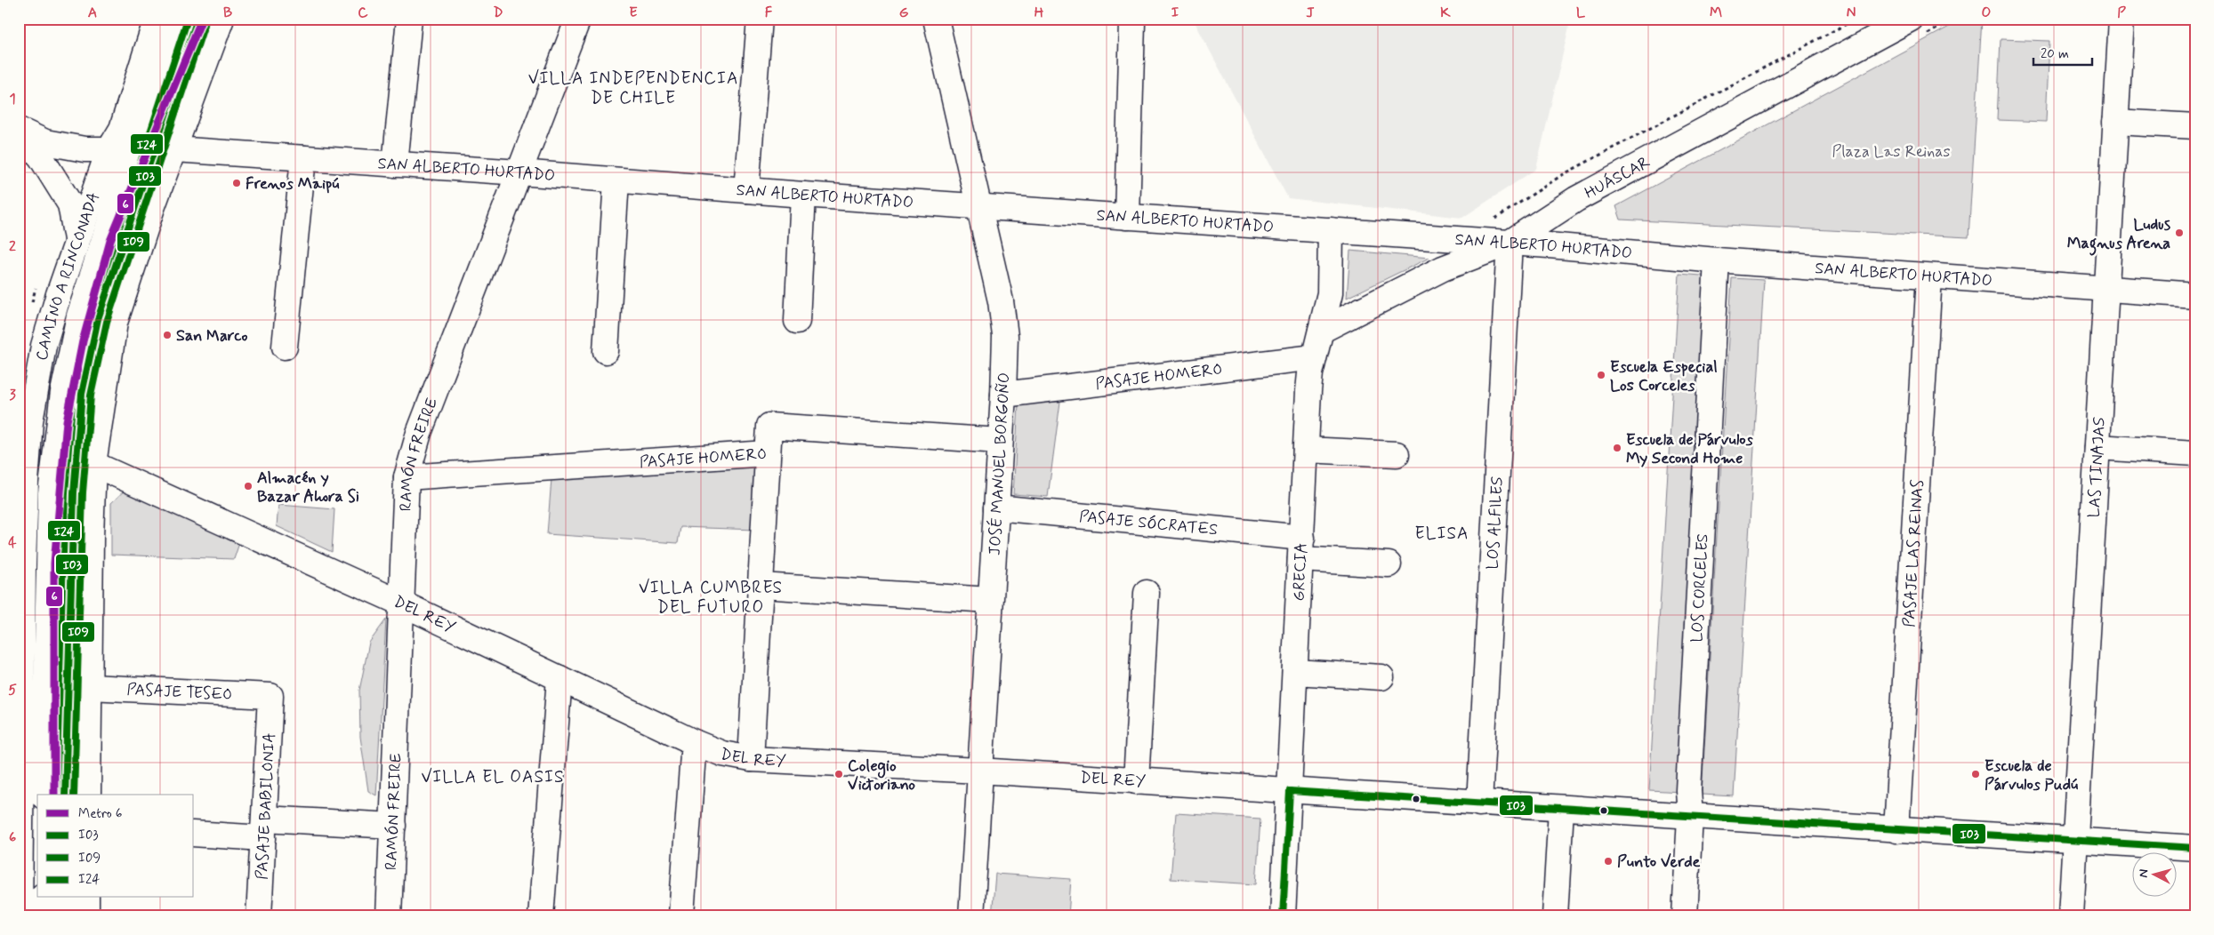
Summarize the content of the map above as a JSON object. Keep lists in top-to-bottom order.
{
  "streets": {
    "street": [
      "SAN ALBERTO HURTADO",
      "HUÁSCAR",
      "CAMINO A RINCONADA",
      "PASAJE HOMERO",
      "RAMÓN FREIRE",
      "JOSÉ MANUEL BORGOÑO",
      "LAS TINAJAS",
      "PASAJE SÓCRATES",
      "LOS ALFILES",
      "PASAJE LAS REINAS",
      "GRECIA",
      "LOS CORCELES",
      "DEL REY",
      "PASAJE TESEO",
      "PASAJE BABILONIA"
    ]
  },
  "crossings": [
    ["SAN ALBERTO HURTADO", "HUÁSCAR"],
    ["SAN ALBERTO HURTADO", "CAMINO A RINCONADA"],
    ["SAN ALBERTO HURTADO", "RAMÓN FREIRE"],
    ["SAN ALBERTO HURTADO", "JOSÉ MANUEL BORGOÑO"],
    ["SAN ALBERTO HURTADO", "LAS TINAJAS"],
    ["SAN ALBERTO HURTADO", "LOS ALFILES"],
    ["SAN ALBERTO HURTADO", "PASAJE LAS REINAS"],
    ["SAN ALBERTO HURTADO", "GRECIA"],
    ["SAN ALBERTO HURTADO", "LOS CORCELES"],
    ["HUÁSCAR", "LOS ALFILES"],
    ["HUÁSCAR", "GRECIA"],
    ["PASAJE HOMERO", "RAMÓN FREIRE"],
    ["PASAJE HOMERO", "JOSÉ MANUEL BORGOÑO"],
    ["PASAJE HOMERO", "GRECIA"],
    ["RAMÓN FREIRE", "DEL REY"],
    ["JOSÉ MANUEL BORGOÑO", "PASAJE SÓCRATES"],
    ["JOSÉ MANUEL BORGOÑO", "DEL REY"],
    ["LAS TINAJAS", "DEL REY"],
    ["PASAJE SÓCRATES", "GRECIA"],
    ["LOS ALFILES", "DEL REY"],
    ["PASAJE LAS REINAS", "DEL REY"],
    ["GRECIA", "DEL REY"],
    ["LOS CORCELES", "DEL REY"],
    ["PASAJE TESEO", "PASAJE BABILONIA"]
  ],
  "districts": [
    "VILLA INDEPENDENCIA DE CHILE",
    "ELISA",
    "VILLA CUMBRES DEL FUTURO",
    "VILLA EL OASIS"
  ],
  "parks": ["Plaza Las Reinas"],
  "places": [
    "Frenos Maipú",
    "Ludus Magnus Arena",
    "San Marco",
    "Escuela Especial Los Corceles",
    "Escuela de Párvulos My Second Home",
    "Almacén y Bazar Ahora Si",
    "Colegio Victoriano",
    "Escuela de Párvulos Pudú",
    "Punto Verde"
  ],
  "lines": [
    "metro line 6",
    "transit line I03",
    "transit line I24",
    "transit line I09"
  ],
  "legend": [
    "Metro 6",
    "I03",
    "I09",
    "I24"
  ],
  "scale_bar": "20 m",
  "north": "left",
  "grid": {
    "columns": [
      "A",
      "B",
      "C",
      "D",
      "E",
      "F",
      "G",
      "H",
      "I",
      "J",
      "K",
      "L",
      "M",
      "N",
      "O",
      "P"
    ],
    "rows": [
      "1",
      "2",
      "3",
      "4",
      "5",
      "6"
    ]
  }
}
